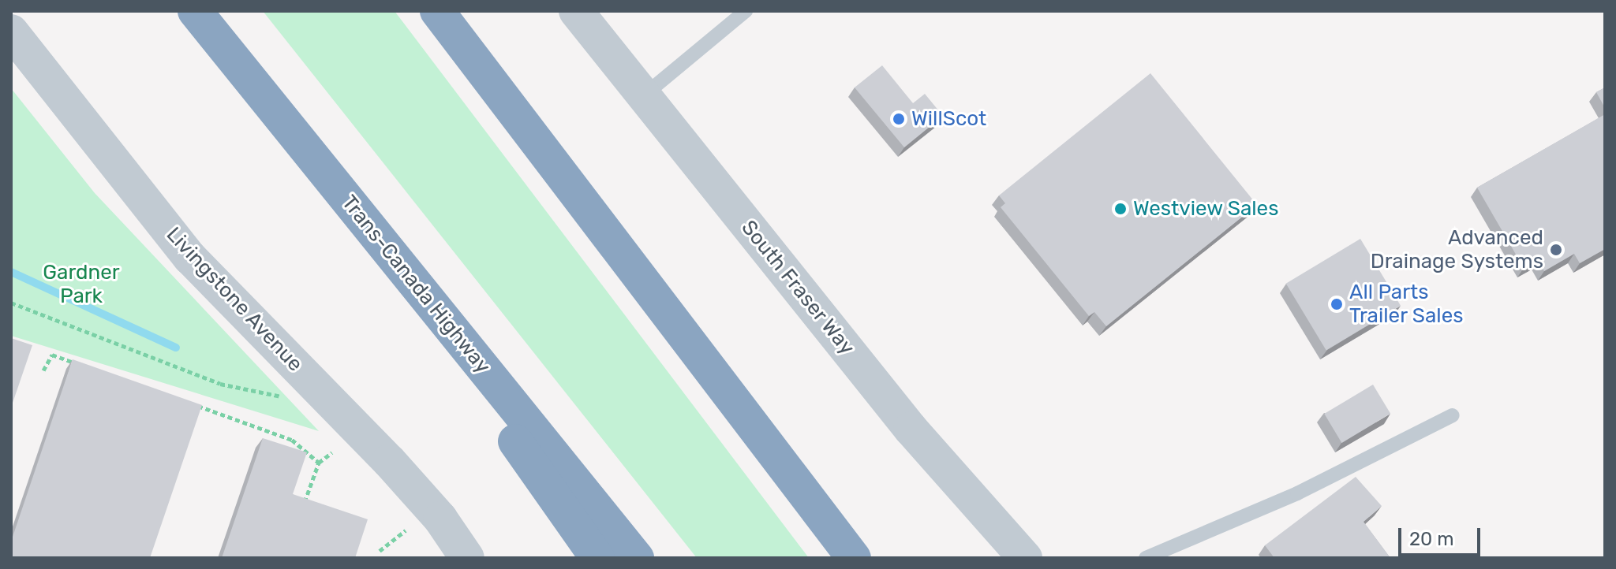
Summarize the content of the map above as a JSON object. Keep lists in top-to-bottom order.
{
  "streets": {
    "highway": ["Trans-Canada Highway"],
    "street": ["South Fraser Way", "Livingstone Avenue"]
  },
  "parks": ["Gardner Park"],
  "places": [
    "WillScot",
    "Westview Sales",
    "Advanced Drainage Systems",
    "All Parts Trailer Sales"
  ],
  "scale_bar": "20 m"
}
